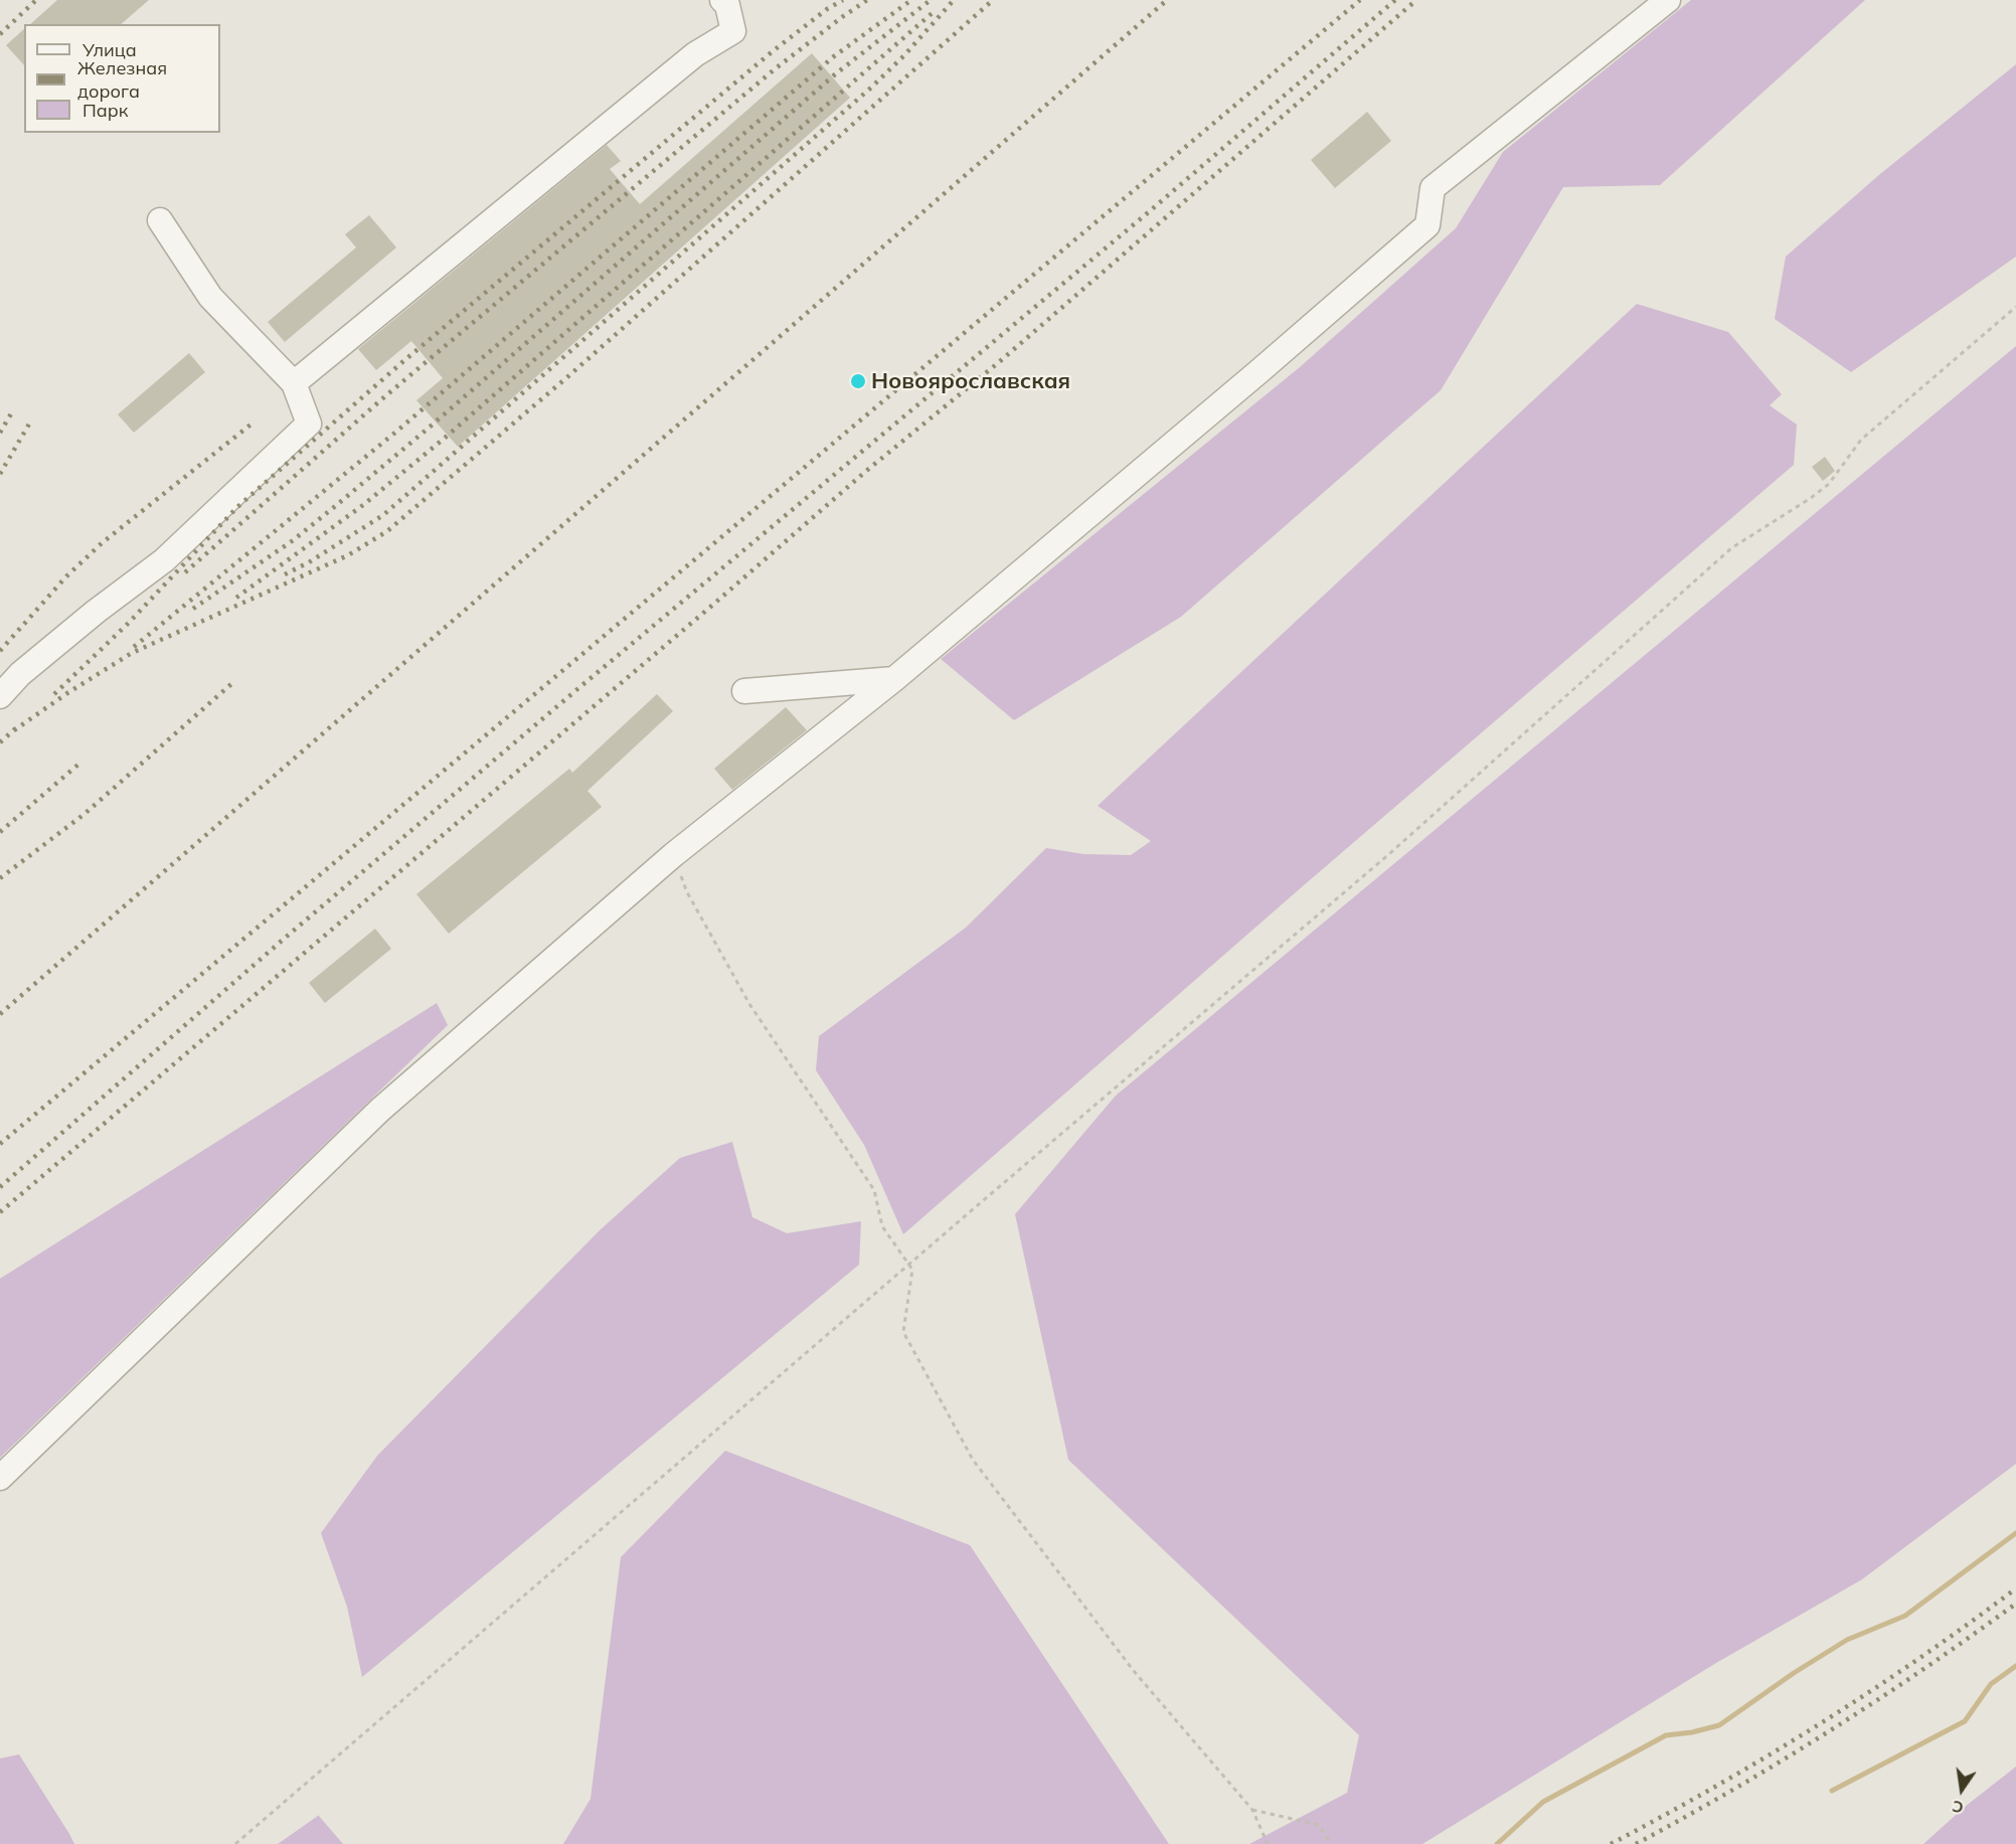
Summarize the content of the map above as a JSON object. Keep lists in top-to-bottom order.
{
  "places": ["Новоярославская"],
  "legend": ["Улица", "Железная дорога", "Парк"],
  "north": "bottom"
}
